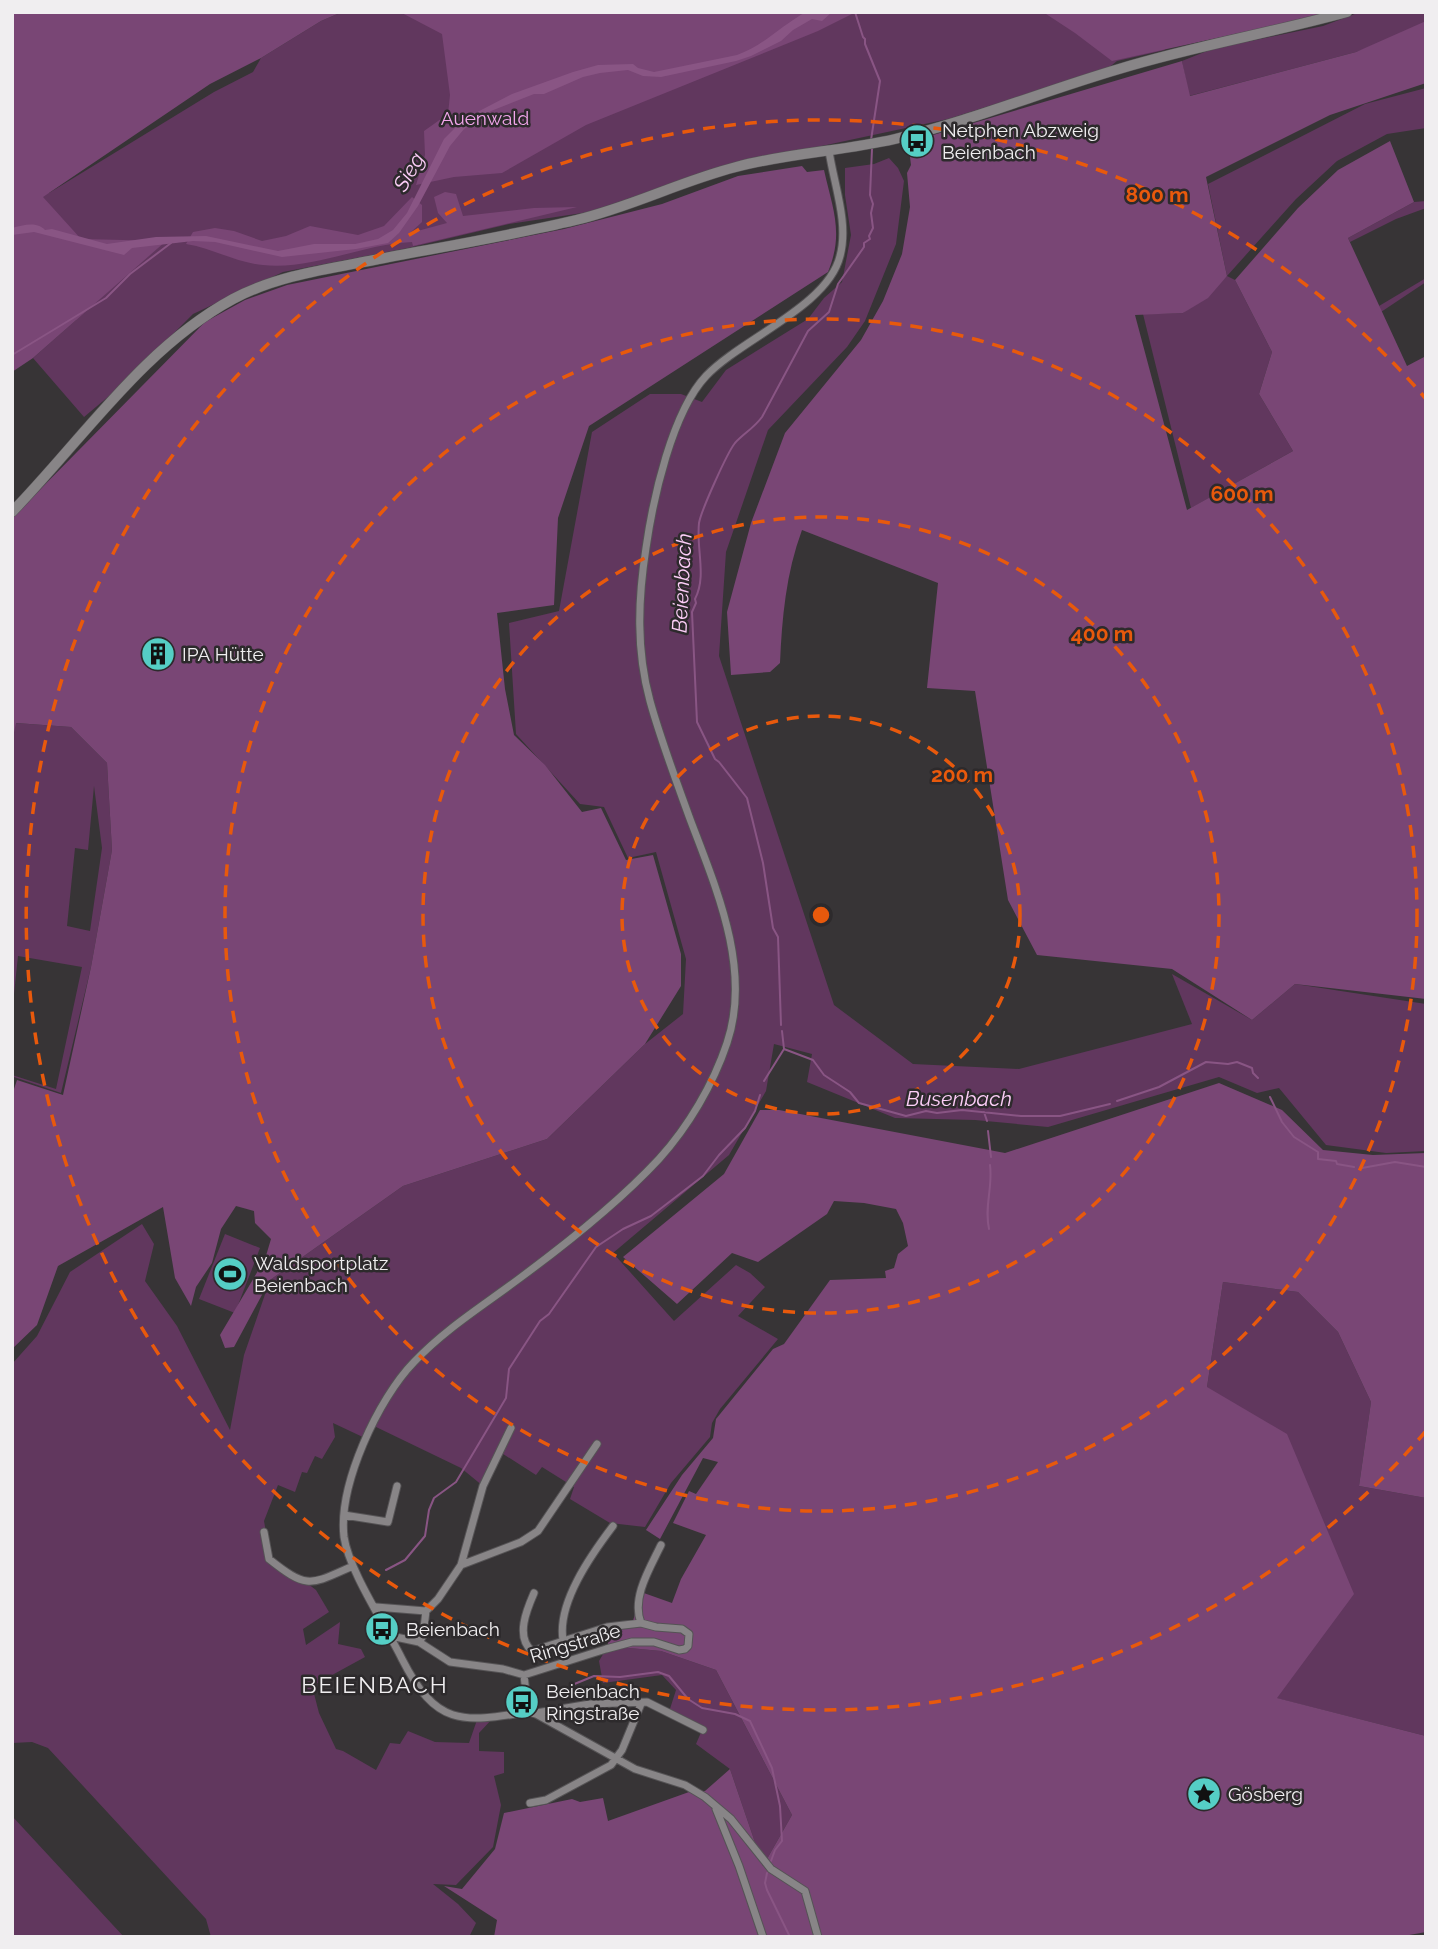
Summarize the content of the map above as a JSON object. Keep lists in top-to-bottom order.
{
  "streets": {
    "street": ["Ringstraße"]
  },
  "districts": ["BEIENBACH"],
  "water": ["Sieg", "Beienbach", "Busenbach"],
  "parks": ["Auenwald"],
  "places": {
    "bus stop": ["Netphen Abzweig Beienbach", "Beienbach", "Beienbach Ringstraße"],
    "building": ["IPA Hütte"],
    "sports": ["Waldsportplatz Beienbach"],
    "place": ["Gösberg"]
  },
  "rings": [
    "800 m",
    "600 m",
    "400 m",
    "200 m"
  ]
}
